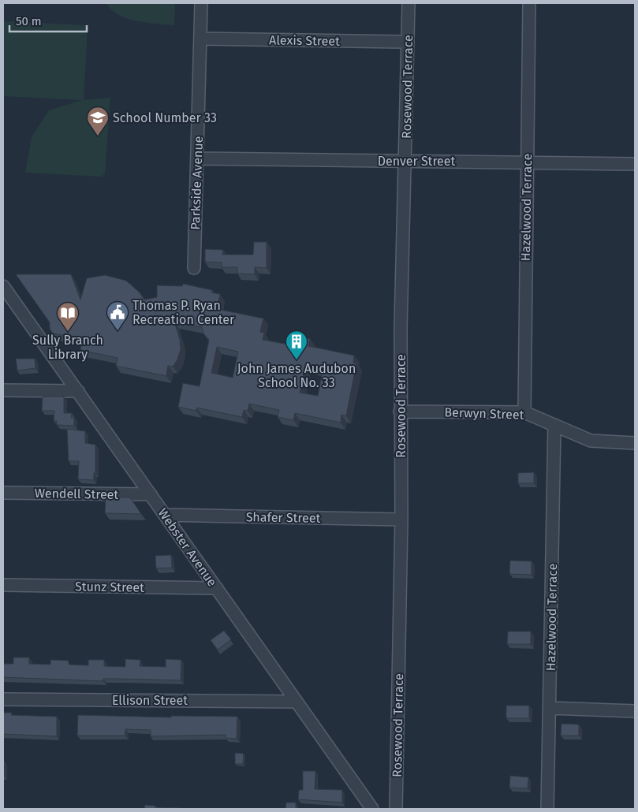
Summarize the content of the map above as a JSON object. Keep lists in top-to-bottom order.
{
  "streets": {
    "street": [
      "Alexis Street",
      "Rosewood Terrace",
      "Denver Street",
      "Parkside Avenue",
      "Hazelwood Terrace",
      "Berwyn Street",
      "Wendell Street",
      "Shafer Street",
      "Webster Avenue",
      "Stunz Street",
      "Ellison Street"
    ]
  },
  "crossings": [
    ["Alexis Street", "Rosewood Terrace"],
    ["Alexis Street", "Parkside Avenue"],
    ["Rosewood Terrace", "Denver Street"],
    ["Rosewood Terrace", "Berwyn Street"],
    ["Rosewood Terrace", "Shafer Street"],
    ["Denver Street", "Parkside Avenue"],
    ["Denver Street", "Hazelwood Terrace"],
    ["Hazelwood Terrace", "Berwyn Street"],
    ["Wendell Street", "Webster Avenue"],
    ["Shafer Street", "Webster Avenue"],
    ["Webster Avenue", "Stunz Street"],
    ["Webster Avenue", "Ellison Street"]
  ],
  "places": {
    "school or university": ["School Number 33"],
    "public building": ["Thomas P. Ryan Recreation Center"],
    "library": ["Sully Branch Library"],
    "building": ["John James Audubon School No. 33"]
  },
  "scale_bar": "50 m"
}
